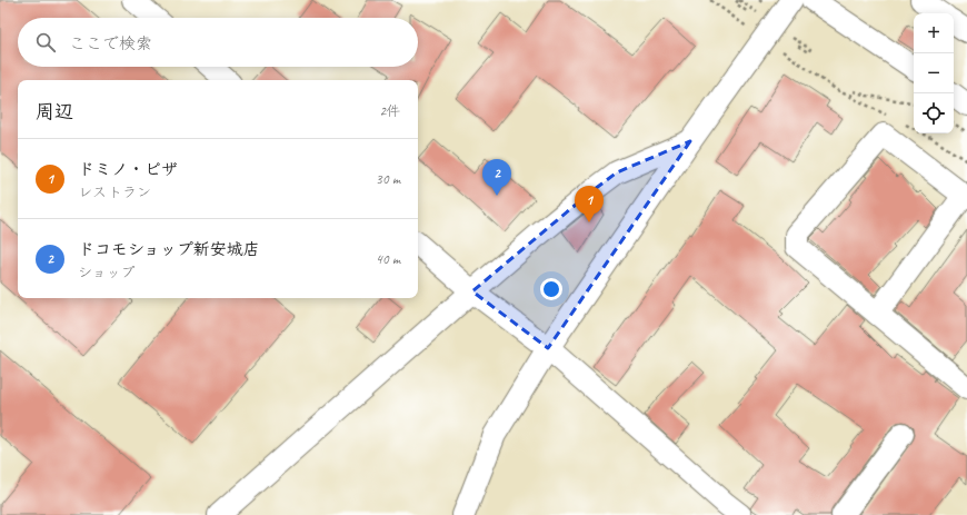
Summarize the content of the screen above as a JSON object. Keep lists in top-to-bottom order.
{
  "page": {
    "map_buttons": ["+", "−"],
    "search": "ここで検索",
    "heading": ["周辺", "2件"],
    "list": [
      {
        "mark": "1",
        "name": "ドミノ・ピザ",
        "note": "レストラン",
        "value": "30 m"
      },
      {
        "mark": "2",
        "name": "ドコモショップ新安城店",
        "note": "ショップ",
        "value": "40 m"
      }
    ],
    "pins": ["2", "1"]
  }
}
